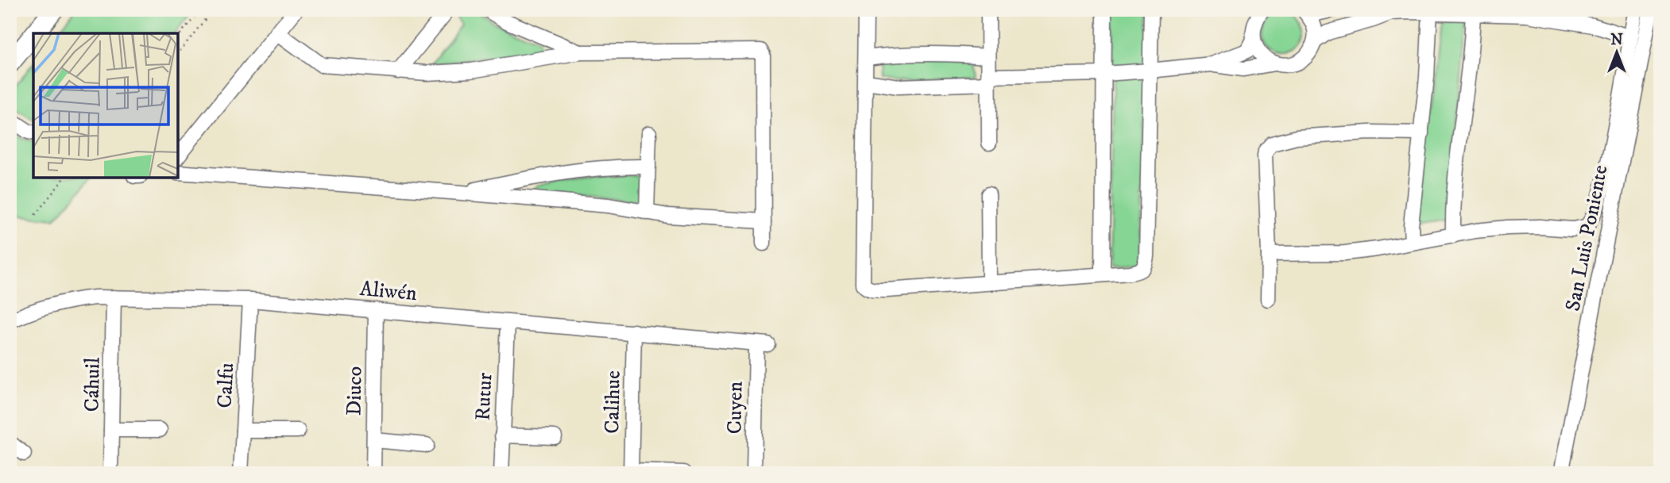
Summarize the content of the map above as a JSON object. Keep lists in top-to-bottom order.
{
  "streets": {
    "street": [
      "San Luis Poniente",
      "Aliwén",
      "Cáhuil",
      "Calfu",
      "Diuco",
      "Rutur",
      "Calihue",
      "Cuyen"
    ]
  },
  "crossings": [
    ["Aliwén", "Cáhuil"],
    ["Aliwén", "Calfu"],
    ["Aliwén", "Diuco"],
    ["Aliwén", "Rutur"],
    ["Aliwén", "Calihue"],
    ["Aliwén", "Cuyen"]
  ],
  "north": "top"
}
